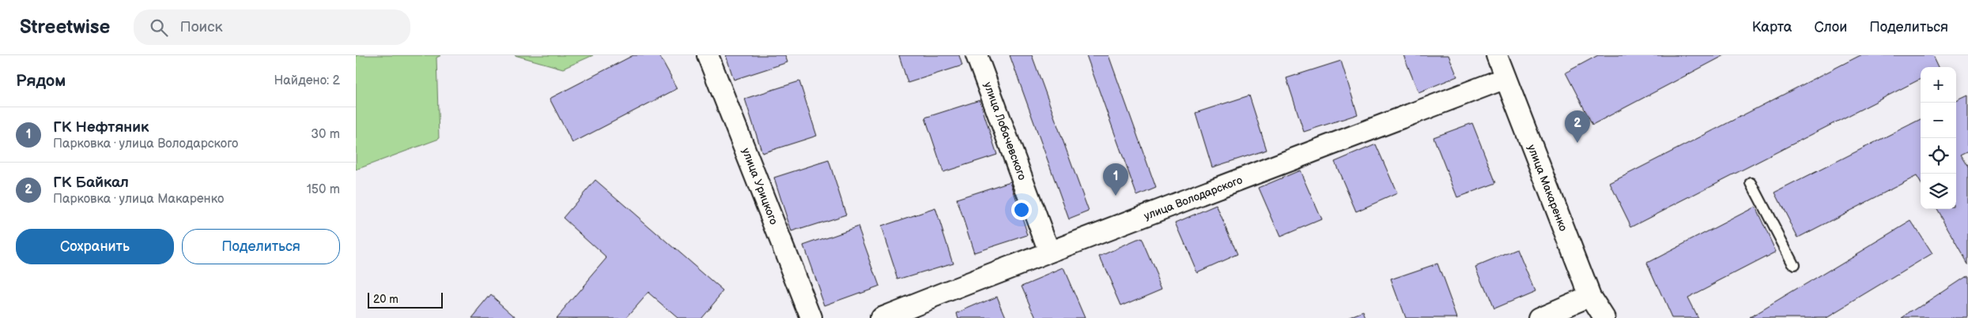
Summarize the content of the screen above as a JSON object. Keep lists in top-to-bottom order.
{
  "streets": {
    "street": [
      "улица Лобачевского",
      "улица Урицкого",
      "улица Макаренко",
      "улица Володарского"
    ]
  },
  "crossings": [
    ["улица Лобачевского", "улица Володарского"],
    ["улица Макаренко", "улица Володарского"]
  ],
  "scale_bar": "20 m",
  "page": {
    "header": "Streetwise",
    "search": "Поиск",
    "nav": ["Карта", "Слои", "Поделиться"],
    "heading": ["Рядом", "Найдено: 2"],
    "map_buttons": ["+", "−"],
    "list": [
      {
        "mark": "1",
        "name": "ГК Нефтяник",
        "note": "Парковка · улица Володарского",
        "value": "30 m"
      },
      {
        "mark": "2",
        "name": "ГК Байкал",
        "note": "Парковка · улица Макаренко",
        "value": "150 m"
      }
    ],
    "pins": ["2", "1"],
    "buttons": ["Сохранить", "Поделиться"],
    "scale": "20 m"
  }
}
